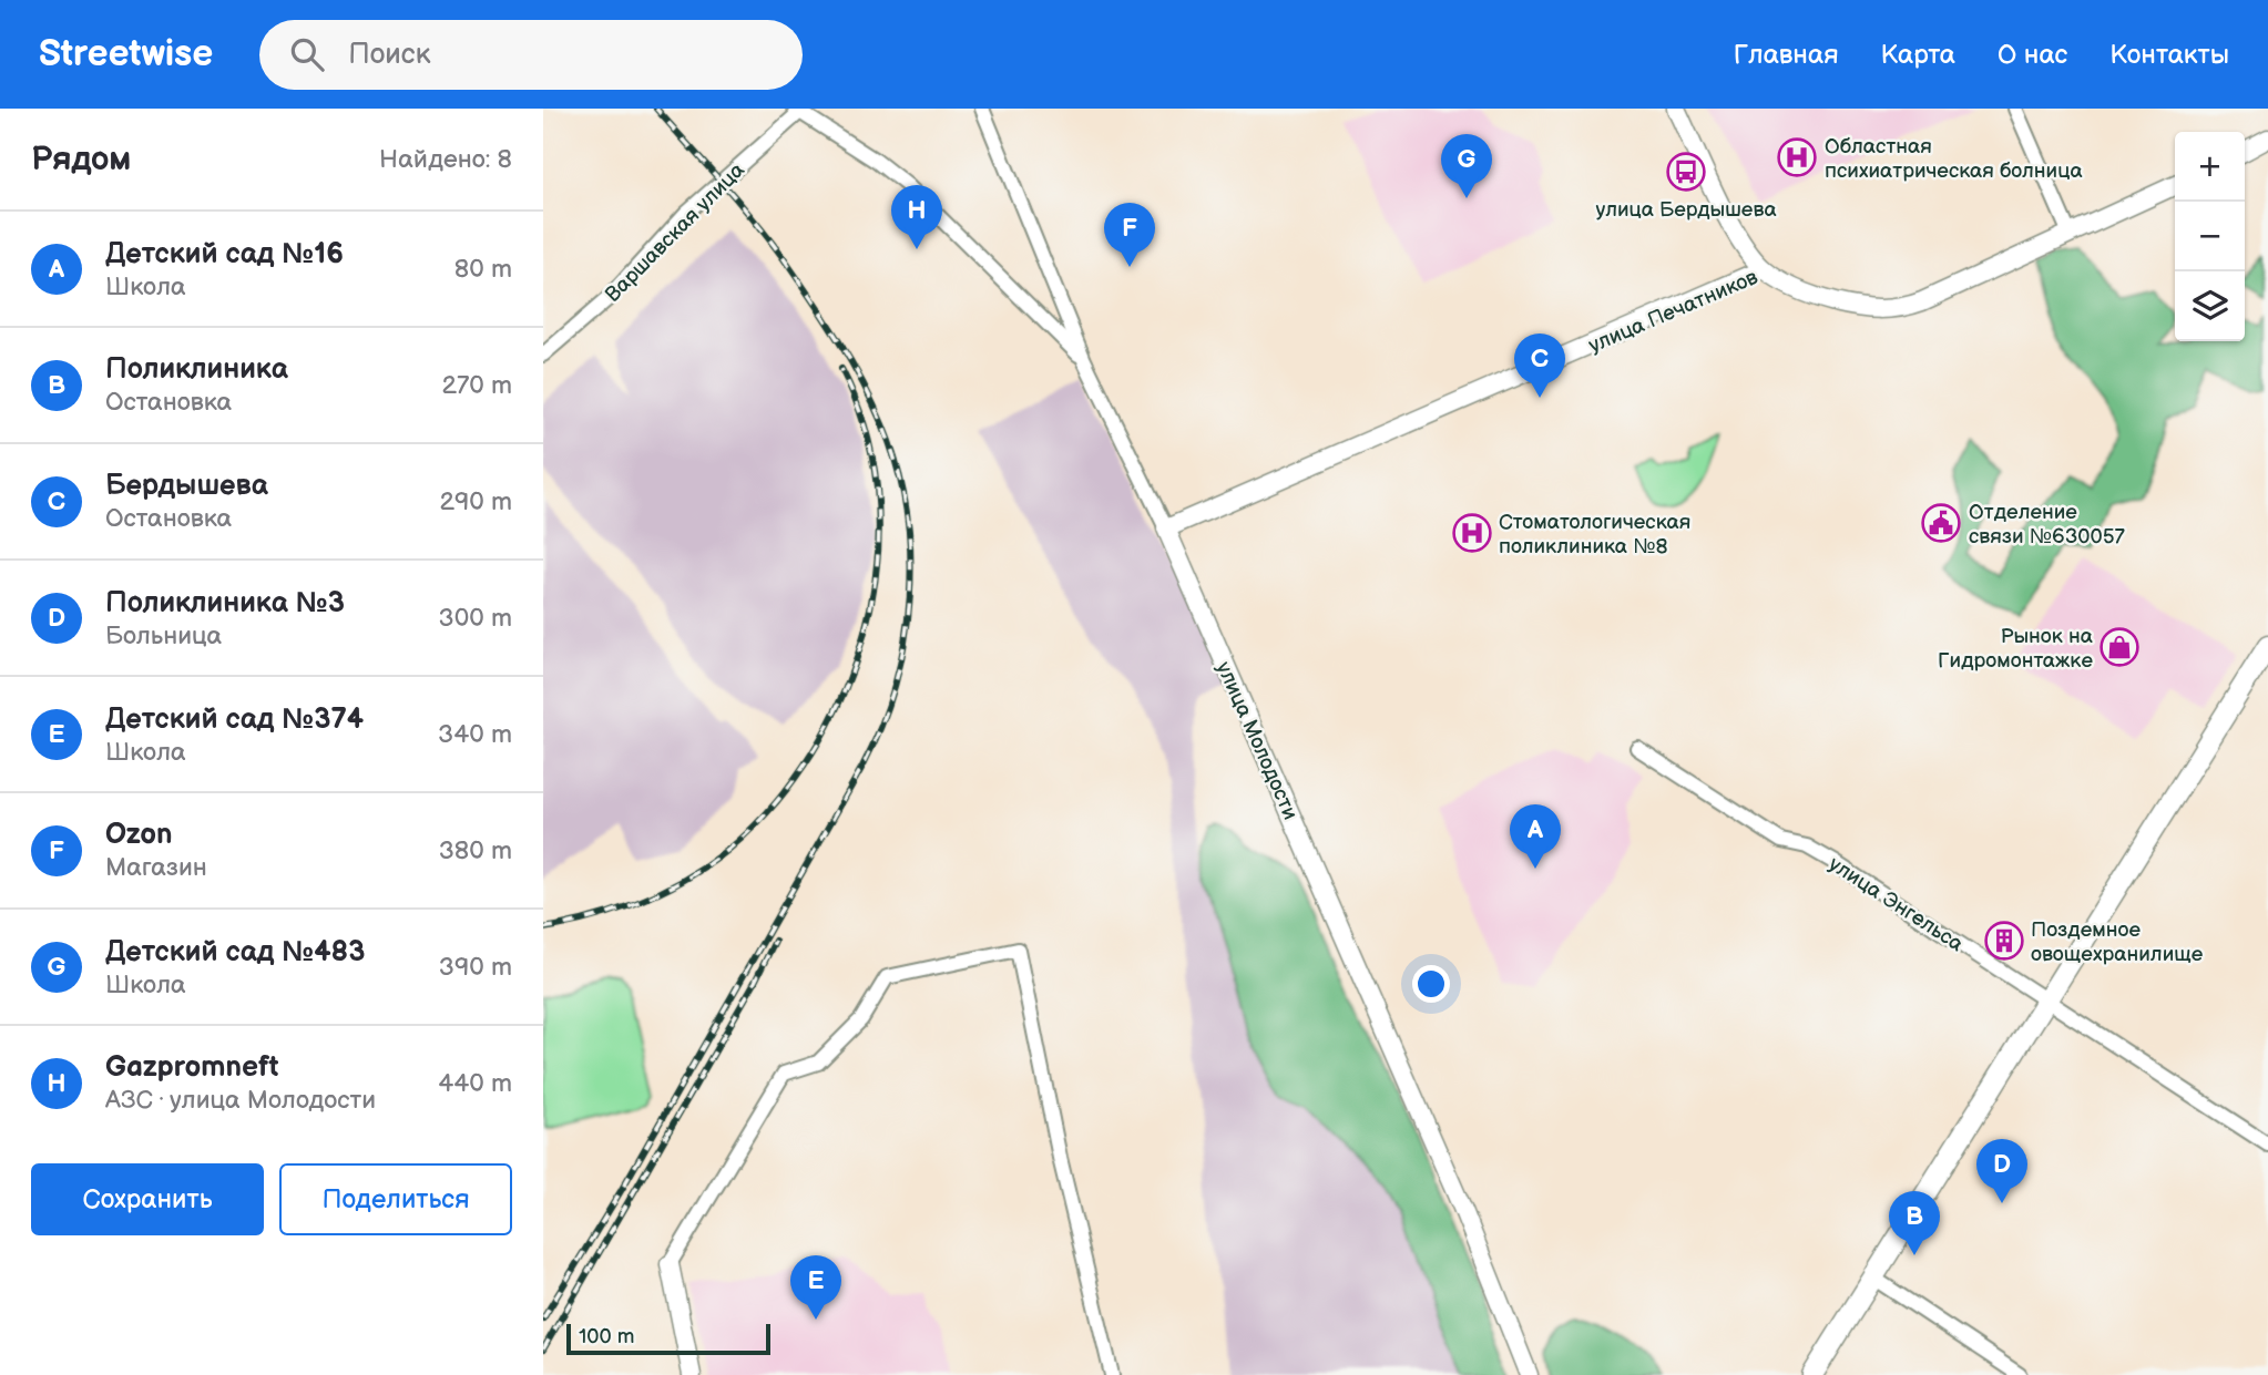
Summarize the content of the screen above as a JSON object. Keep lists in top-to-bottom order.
{
  "streets": {
    "street": [
      "Варшавская улица",
      "улица Печатников",
      "улица Молодости",
      "улица Энгельса"
    ]
  },
  "crossings": [
    ["улица Печатников", "улица Молодости"]
  ],
  "places": {
    "hospital": ["Областная психиатрическая болница", "Стоматологическая поликлиника №8"],
    "bus stop": ["улица Бердышева"],
    "public building": ["Отделение связи №630057"],
    "shop": ["Рынок на Гидромонтажке"],
    "building": ["Поздемное овощехранилище"]
  },
  "scale_bar": "100 m",
  "page": {
    "header": "Streetwise",
    "search": "Поиск",
    "nav": [
      "Главная",
      "Карта",
      "О нас",
      "Контакты"
    ],
    "heading": ["Рядом", "Найдено: 8"],
    "map_buttons": ["+", "−"],
    "pins": [
      "G",
      "H",
      "F",
      "C",
      "A",
      "D",
      "B",
      "E"
    ],
    "list": [
      {
        "mark": "A",
        "name": "Детский сад №16",
        "note": "Школа",
        "value": "80 m"
      },
      {
        "mark": "B",
        "name": "Поликлиника",
        "note": "Остановка",
        "value": "270 m"
      },
      {
        "mark": "C",
        "name": "Бердышева",
        "note": "Остановка",
        "value": "290 m"
      },
      {
        "mark": "D",
        "name": "Поликлиника №3",
        "note": "Больница",
        "value": "300 m"
      },
      {
        "mark": "E",
        "name": "Детский сад №374",
        "note": "Школа",
        "value": "340 m"
      },
      {
        "mark": "F",
        "name": "Ozon",
        "note": "Магазин",
        "value": "380 m"
      },
      {
        "mark": "G",
        "name": "Детский сад №483",
        "note": "Школа",
        "value": "390 m"
      },
      {
        "mark": "H",
        "name": "Gazpromneft",
        "note": "АЗС · улица Молодости",
        "value": "440 m"
      }
    ],
    "buttons": ["Сохранить", "Поделиться"],
    "scale": "100 m"
  }
}
